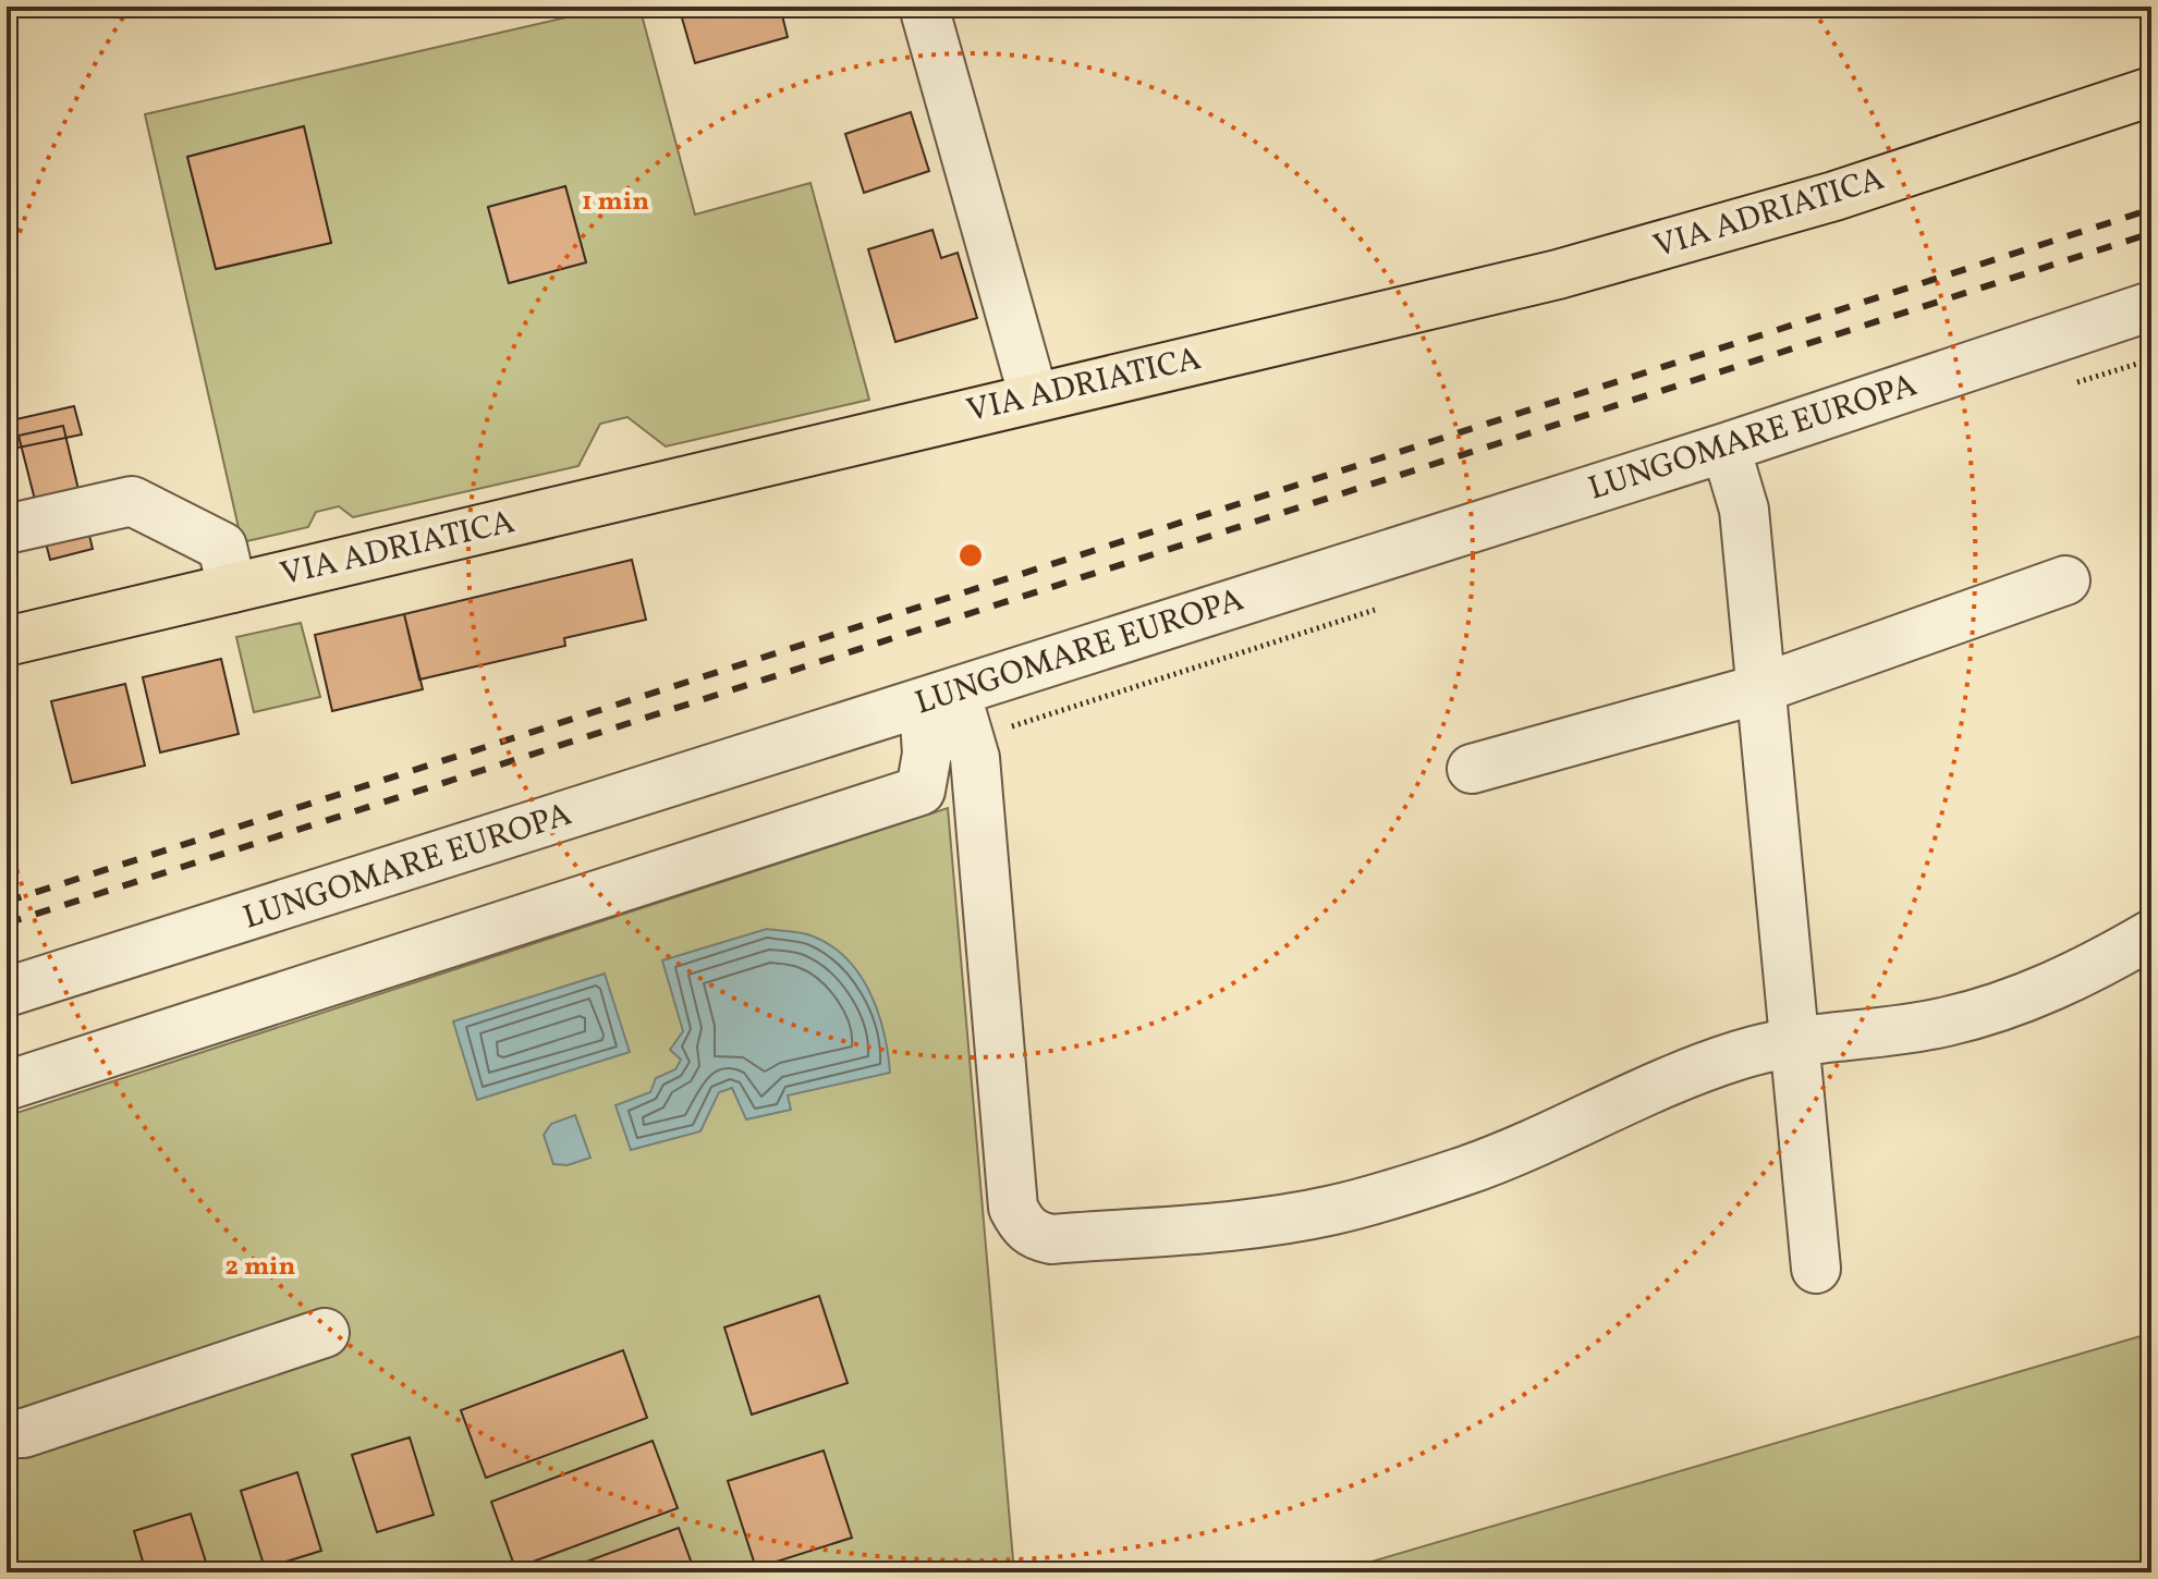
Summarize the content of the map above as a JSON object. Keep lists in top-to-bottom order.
{
  "streets": {
    "main road": ["VIA ADRIATICA"],
    "street": ["LUNGOMARE EUROPA"]
  },
  "rings": ["1 min", "2 min"]
}
